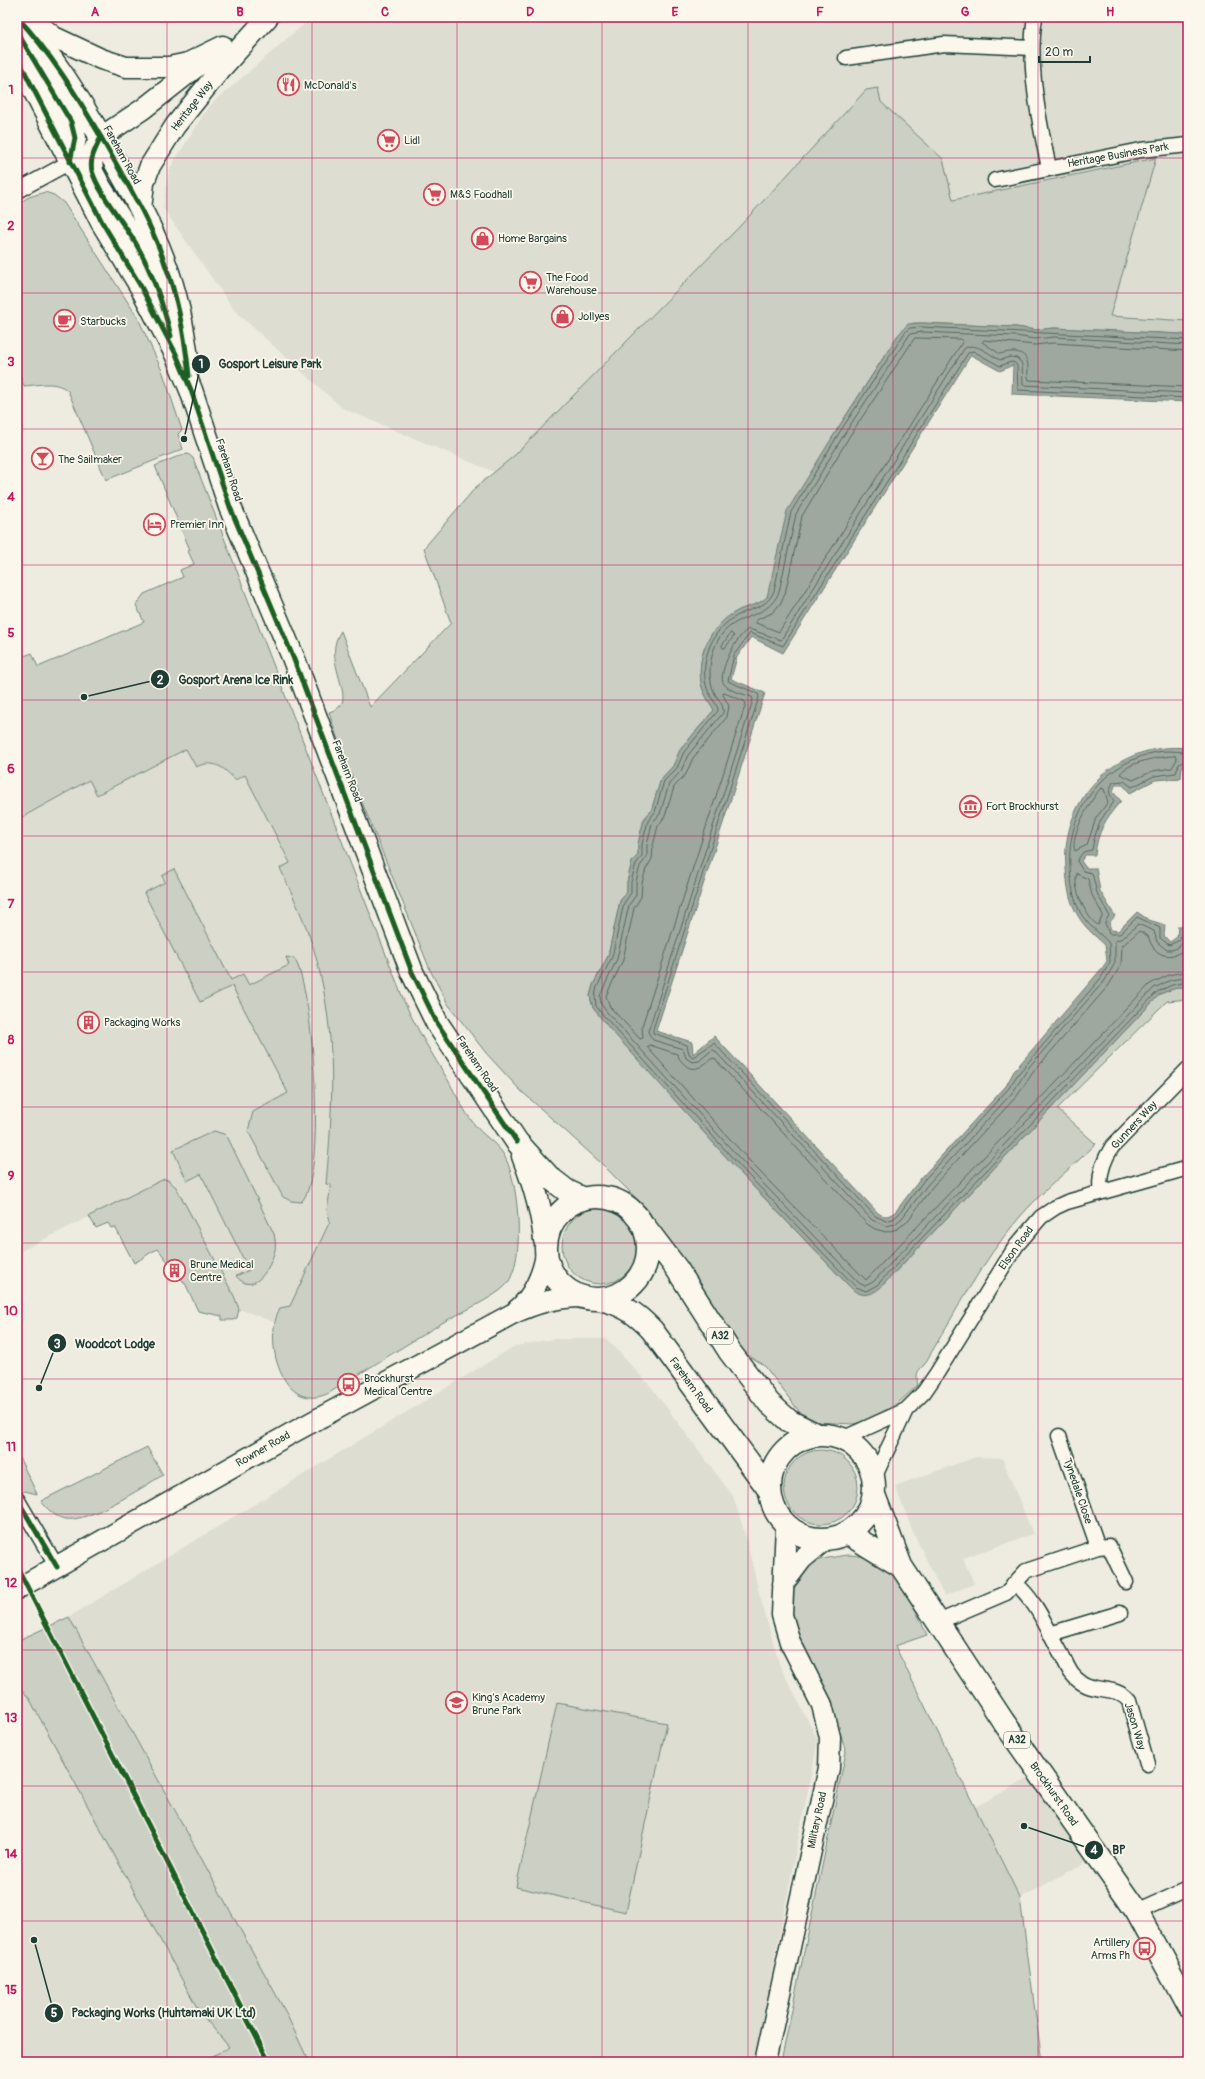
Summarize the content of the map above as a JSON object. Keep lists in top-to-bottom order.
{
  "streets": {
    "main road": ["Fareham Road", "A32", "Brockhurst Road"],
    "street": [
      "Heritage Way",
      "Heritage Business Park",
      "Gunners Way",
      "Elson Road",
      "Rowner Road",
      "Tynedale Close",
      "Jason Way",
      "Military Road"
    ]
  },
  "crossings": [
    ["Heritage Way", "Fareham Road"],
    ["Fareham Road", "Elson Road"],
    ["Fareham Road", "A32"],
    ["Fareham Road", "Rowner Road"],
    ["Fareham Road", "Brockhurst Road"],
    ["Fareham Road", "Military Road"],
    ["Gunners Way", "Elson Road"],
    ["Elson Road", "A32"],
    ["Elson Road", "Brockhurst Road"],
    ["Elson Road", "Military Road"],
    ["A32", "Rowner Road"],
    ["A32", "Brockhurst Road"],
    ["A32", "Military Road"],
    ["Brockhurst Road", "Military Road"]
  ],
  "places": {
    "restaurant": ["McDonald's"],
    "supermarket": ["Lidl", "M&S Foodhall", "The Food Warehouse"],
    "shop": ["Home Bargains", "Jollyes"],
    "cafe": ["Starbucks"],
    "other": [
      "Gosport Leisure Park",
      "Gosport Arena Ice Rink",
      "Woodcot Lodge",
      "BP",
      "Packaging Works (Huhtamaki UK Ltd)"
    ],
    "bar": ["The Sailmaker"],
    "hotel": ["Premier Inn"],
    "museum": ["Fort Brockhurst"],
    "building": ["Packaging Works", "Brune Medical Centre"],
    "bus stop": ["Brockhurst Medical Centre", "Artillery Arms Ph"],
    "school or university": ["King's Academy Brune Park"]
  },
  "scale_bar": "20 m",
  "grid": {
    "columns": [
      "A",
      "B",
      "C",
      "D",
      "E",
      "F",
      "G",
      "H"
    ],
    "rows": [
      "1",
      "2",
      "3",
      "4",
      "5",
      "6",
      "7",
      "8",
      "9",
      "10",
      "11",
      "12",
      "13",
      "14",
      "15"
    ]
  }
}
